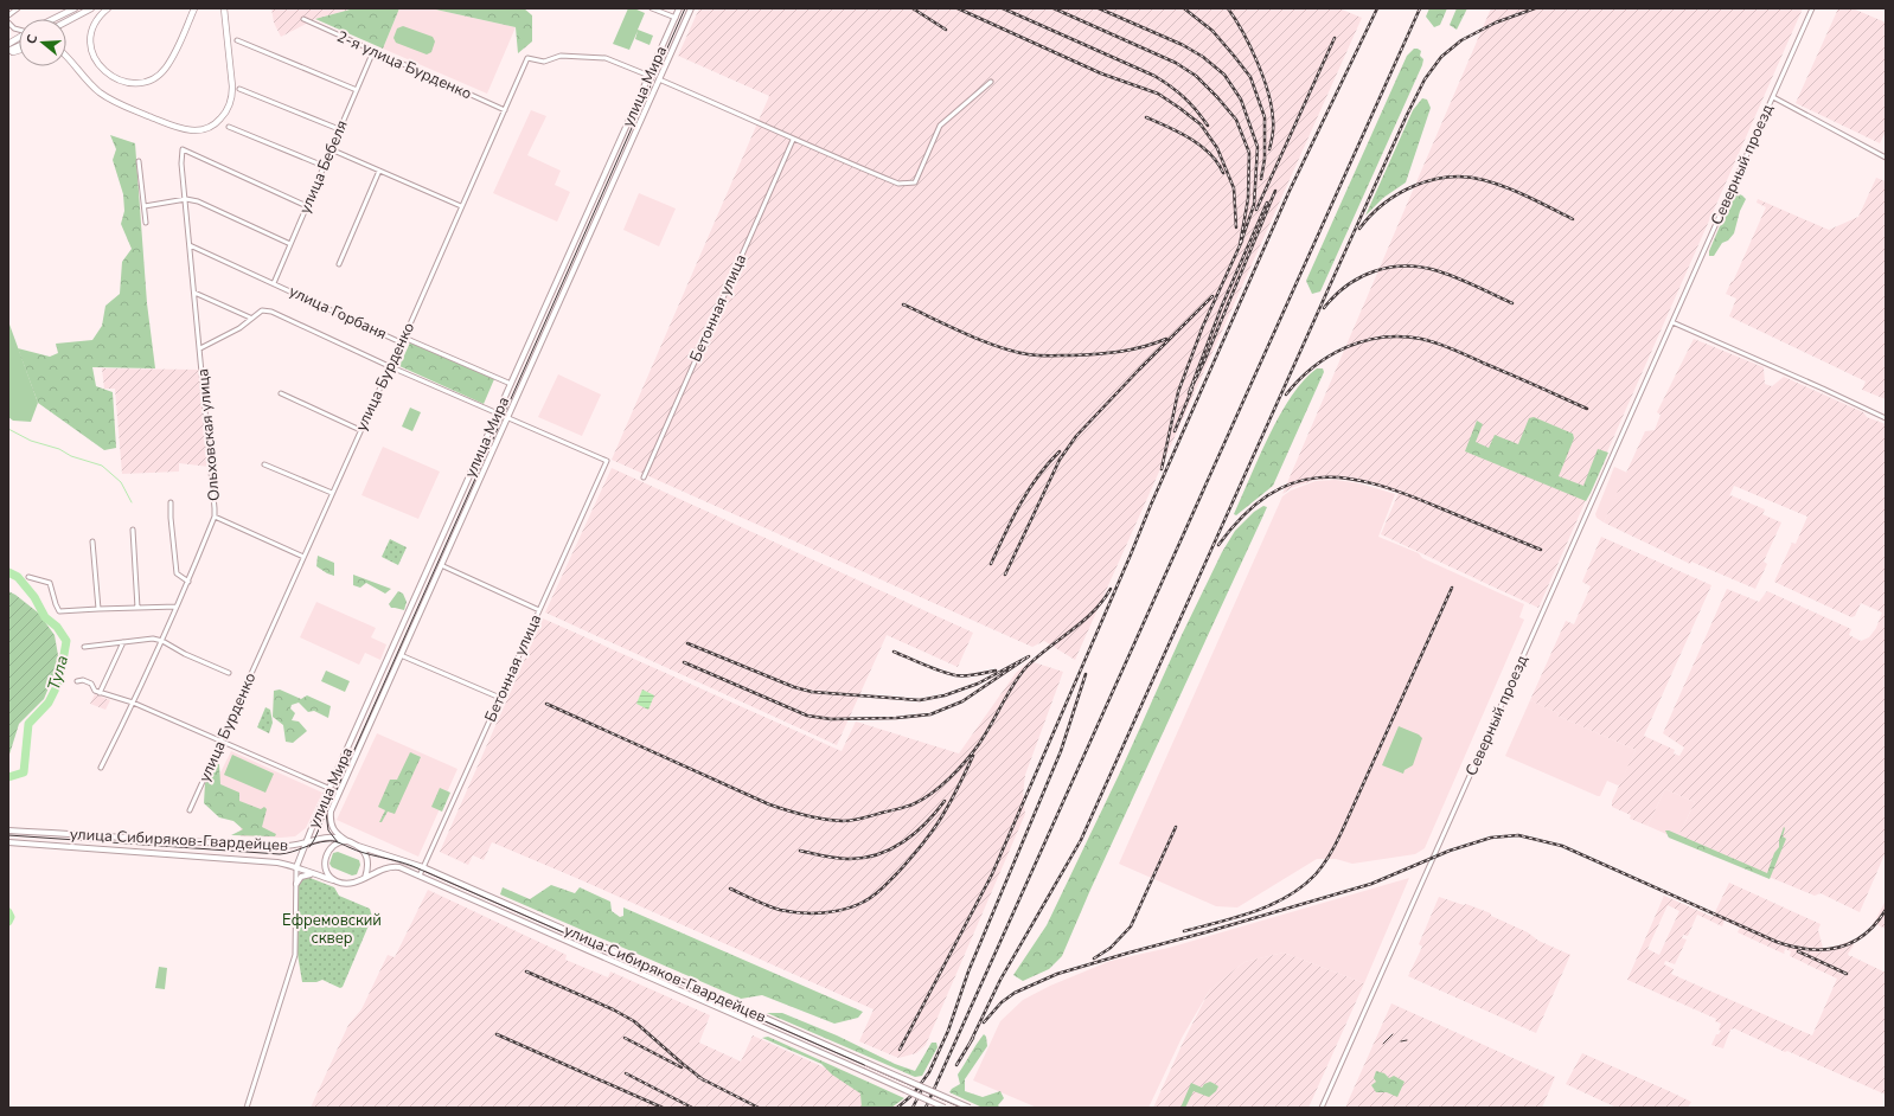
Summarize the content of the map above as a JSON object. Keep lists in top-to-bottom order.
{
  "streets": {
    "main road": ["улица Мира", "улица Сибиряков-Гвардейцев"],
    "street": [
      "2-я улица Бурденко",
      "Северный проезд",
      "улица Бебеля",
      "Бетонная улица",
      "улица Горбаня",
      "улица Бурденко",
      "Ольховская улица"
    ]
  },
  "crossings": [
    ["2-я улица Бурденко", "улица Бебеля"],
    ["2-я улица Бурденко", "улица Бурденко"],
    ["улица Мира", "улица Горбаня"],
    ["улица Мира", "улица Бурденко"],
    ["улица Мира", "улица Сибиряков-Гвардейцев"],
    ["улица Бебеля", "улица Горбаня"],
    ["улица Бебеля", "Ольховская улица"],
    ["Бетонная улица", "улица Горбаня"],
    ["Бетонная улица", "улица Сибиряков-Гвардейцев"],
    ["улица Горбаня", "улица Бурденко"],
    ["улица Горбаня", "Ольховская улица"]
  ],
  "water": ["Тула"],
  "parks": ["Ефремовский сквер"],
  "north": "left"
}
